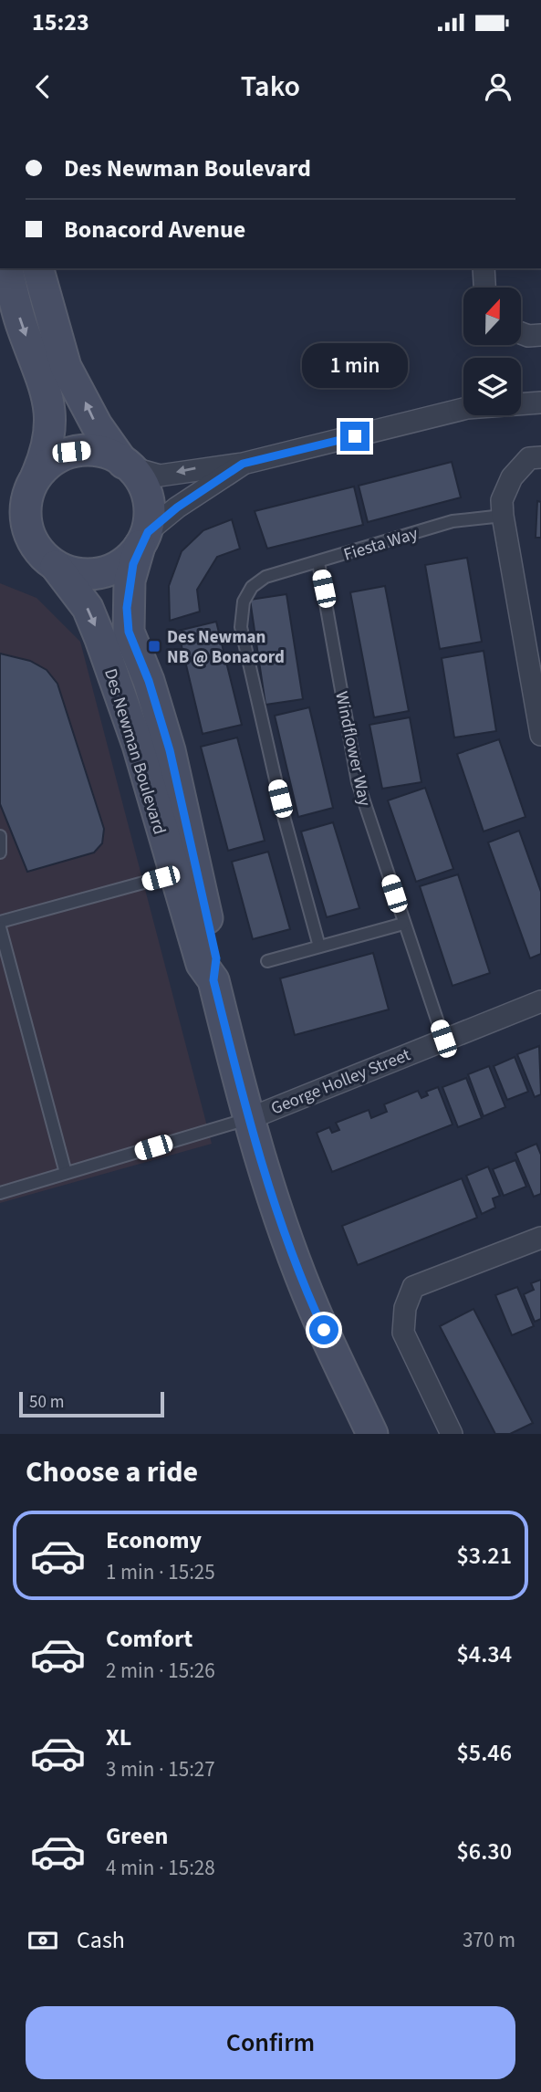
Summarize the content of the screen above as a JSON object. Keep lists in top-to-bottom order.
{
  "streets": {
    "street": ["Des Newman Boulevard", "George Holley Street"],
    "lane": ["Fiesta Way", "Windflower Way"]
  },
  "crossings": [
    ["Fiesta Way", "Windflower Way"],
    ["Windflower Way", "George Holley Street"],
    ["Des Newman Boulevard", "George Holley Street"]
  ],
  "places": {
    "transit": ["Des Newman NB @ Bonacord"]
  },
  "scale_bar": "50 m",
  "north": "top",
  "page": {
    "status": "15:23",
    "header": "Tako",
    "banner": ["Des Newman Boulevard", "Bonacord Avenue"],
    "bubble": "1 min",
    "scale": "50 m",
    "heading": "Choose a ride",
    "list": [
      {
        "name": "Economy",
        "note": "1 min · 15:25",
        "value": "$3.21"
      },
      {
        "name": "Comfort",
        "note": "2 min · 15:26",
        "value": "$4.34"
      },
      {
        "name": "XL",
        "note": "3 min · 15:27",
        "value": "$5.46"
      },
      {
        "name": "Green",
        "note": "4 min · 15:28",
        "value": "$6.30"
      }
    ],
    "pay": ["Cash", "370 m"],
    "buttons": "Confirm"
  }
}
